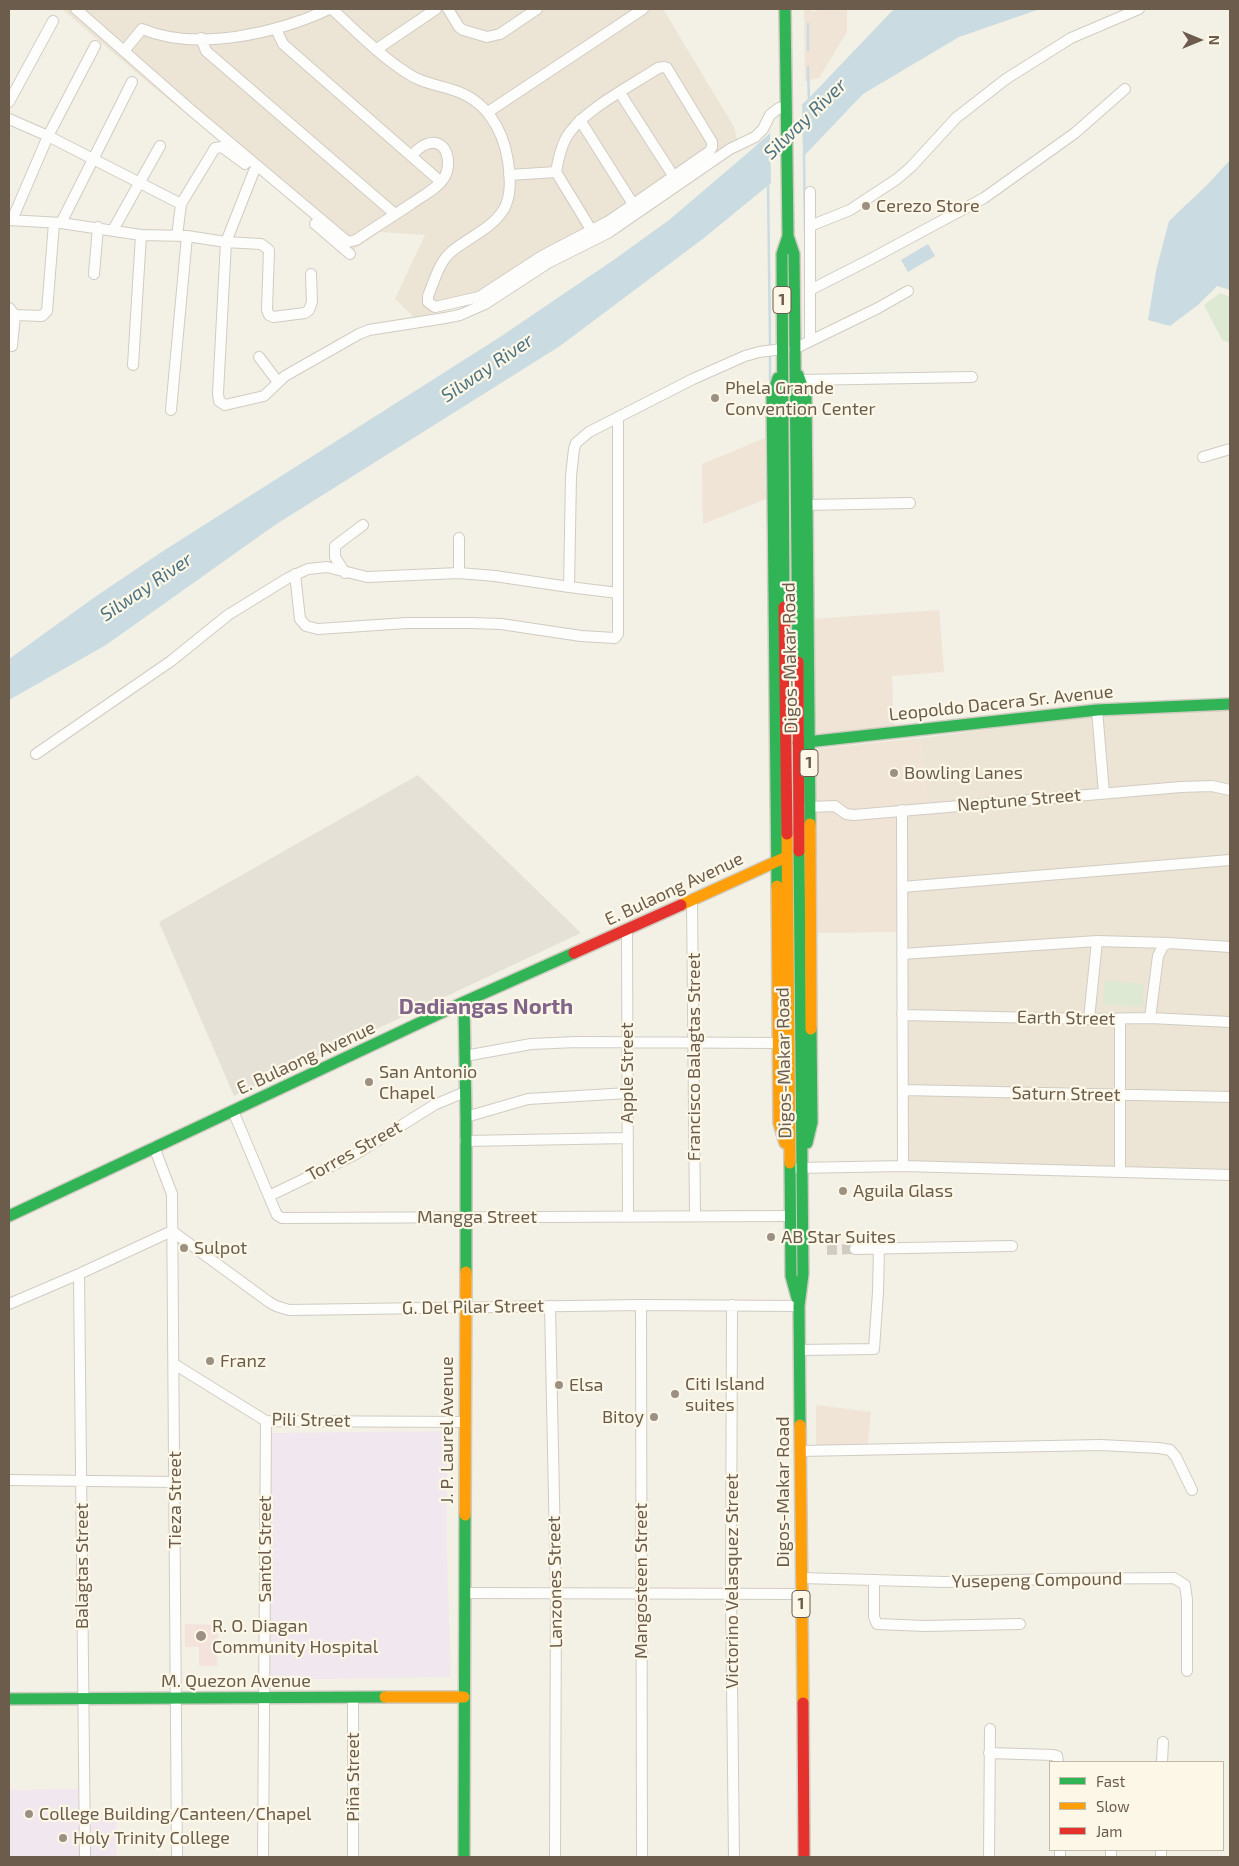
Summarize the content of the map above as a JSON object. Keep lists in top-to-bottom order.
{
  "streets": {
    "main road": [
      "1",
      "Digos-Makar Road",
      "Leopoldo Dacera Sr. Avenue",
      "E. Bulaong Avenue",
      "J. P. Laurel Avenue",
      "M. Quezon Avenue"
    ],
    "street": [
      "Neptune Street",
      "Earth Street",
      "Francisco Balagtas Street",
      "Apple Street",
      "Saturn Street",
      "Torres Street",
      "Mangga Street",
      "G. Del Pilar Street",
      "Pili Street",
      "Tieza Street",
      "Santol Street",
      "Balagtas Street",
      "Yusepeng Compound",
      "Mangosteen Street",
      "Victorino Velasquez Street",
      "Lanzones Street",
      "Piña Street"
    ]
  },
  "crossings": [
    ["Digos-Makar Road", "Leopoldo Dacera Sr. Avenue"],
    ["Digos-Makar Road", "Neptune Street"],
    ["Digos-Makar Road", "E. Bulaong Avenue"],
    ["Digos-Makar Road", "Mangga Street"],
    ["Digos-Makar Road", "G. Del Pilar Street"],
    ["Digos-Makar Road", "Yusepeng Compound"],
    ["E. Bulaong Avenue", "Francisco Balagtas Street"],
    ["E. Bulaong Avenue", "Apple Street"],
    ["E. Bulaong Avenue", "Mangga Street"],
    ["E. Bulaong Avenue", "J. P. Laurel Avenue"],
    ["E. Bulaong Avenue", "Tieza Street"],
    ["Francisco Balagtas Street", "Mangga Street"],
    ["Apple Street", "Mangga Street"],
    ["Torres Street", "Mangga Street"],
    ["Torres Street", "J. P. Laurel Avenue"],
    ["Mangga Street", "J. P. Laurel Avenue"],
    ["G. Del Pilar Street", "J. P. Laurel Avenue"],
    ["G. Del Pilar Street", "Tieza Street"],
    ["G. Del Pilar Street", "Mangosteen Street"],
    ["G. Del Pilar Street", "Victorino Velasquez Street"],
    ["G. Del Pilar Street", "Lanzones Street"],
    ["Pili Street", "J. P. Laurel Avenue"],
    ["Pili Street", "Tieza Street"],
    ["Pili Street", "Santol Street"],
    ["J. P. Laurel Avenue", "M. Quezon Avenue"],
    ["Tieza Street", "M. Quezon Avenue"],
    ["Santol Street", "M. Quezon Avenue"],
    ["Balagtas Street", "M. Quezon Avenue"],
    ["M. Quezon Avenue", "Piña Street"]
  ],
  "districts": ["Dadiangas North"],
  "water": ["Silway River"],
  "places": [
    "Cerezo Store",
    "Phela Grande Convention Center",
    "Bowling Lanes",
    "San Antonio Chapel",
    "Aguila Glass",
    "AB Star Suites",
    "Sulpot",
    "Franz",
    "Elsa",
    "Citi Island suites",
    "Bitoy",
    "R. O. Diagan Community Hospital",
    "College Building/Canteen/Chapel",
    "Holy Trinity College"
  ],
  "legend": ["Fast", "Slow", "Jam"],
  "north": "right"
}
